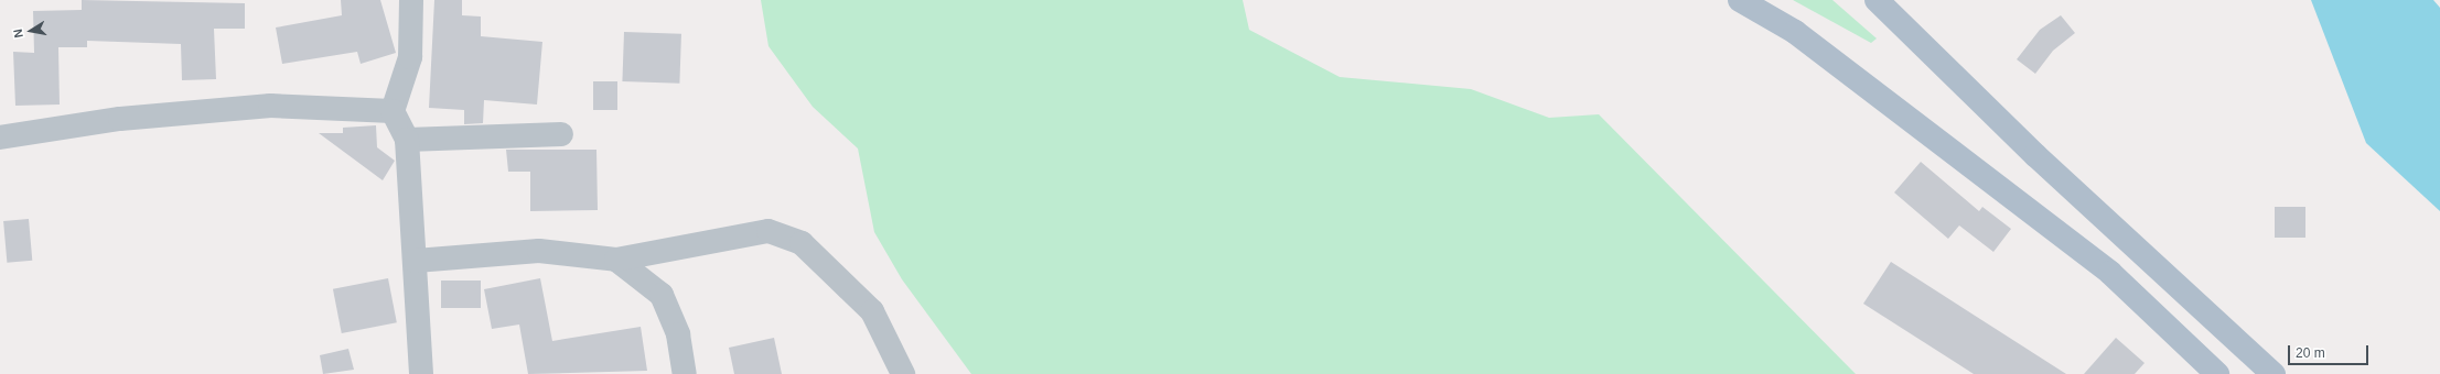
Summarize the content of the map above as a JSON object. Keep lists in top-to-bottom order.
{
  "scale_bar": "20 m",
  "north": "left"
}
